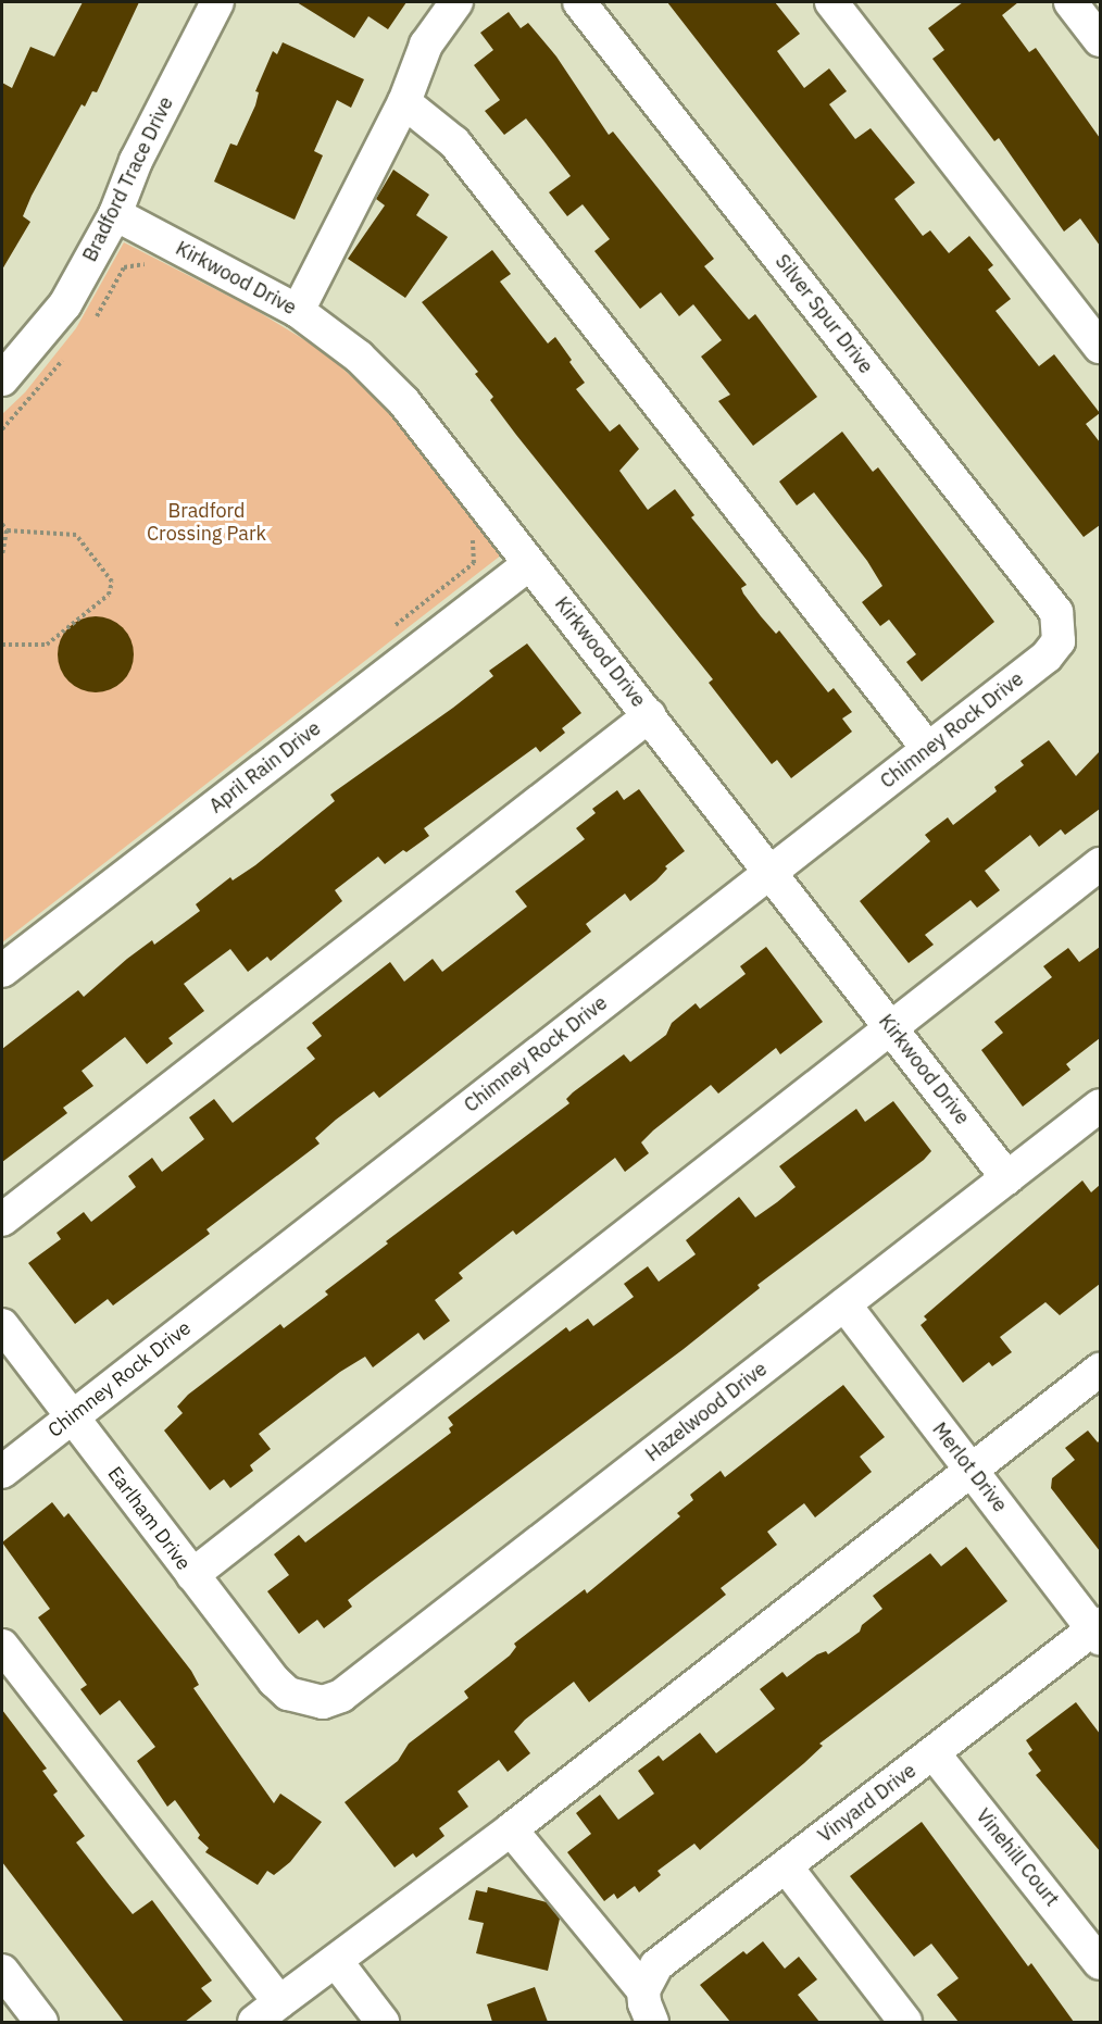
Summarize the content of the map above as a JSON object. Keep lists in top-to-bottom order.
{
  "streets": {
    "street": [
      "Bradford Trace Drive",
      "Kirkwood Drive",
      "Silver Spur Drive",
      "Chimney Rock Drive",
      "April Rain Drive",
      "Hazelwood Drive",
      "Merlot Drive",
      "Earlham Drive",
      "Vinyard Drive",
      "Vinehill Court"
    ]
  },
  "crossings": [
    ["Bradford Trace Drive", "Kirkwood Drive"],
    ["Kirkwood Drive", "Chimney Rock Drive"],
    ["Kirkwood Drive", "April Rain Drive"],
    ["Kirkwood Drive", "Hazelwood Drive"],
    ["Silver Spur Drive", "Chimney Rock Drive"],
    ["Chimney Rock Drive", "Earlham Drive"],
    ["Hazelwood Drive", "Merlot Drive"],
    ["Hazelwood Drive", "Earlham Drive"],
    ["Merlot Drive", "Vinyard Drive"],
    ["Vinyard Drive", "Vinehill Court"]
  ],
  "parks": ["Bradford Crossing Park"]
}
